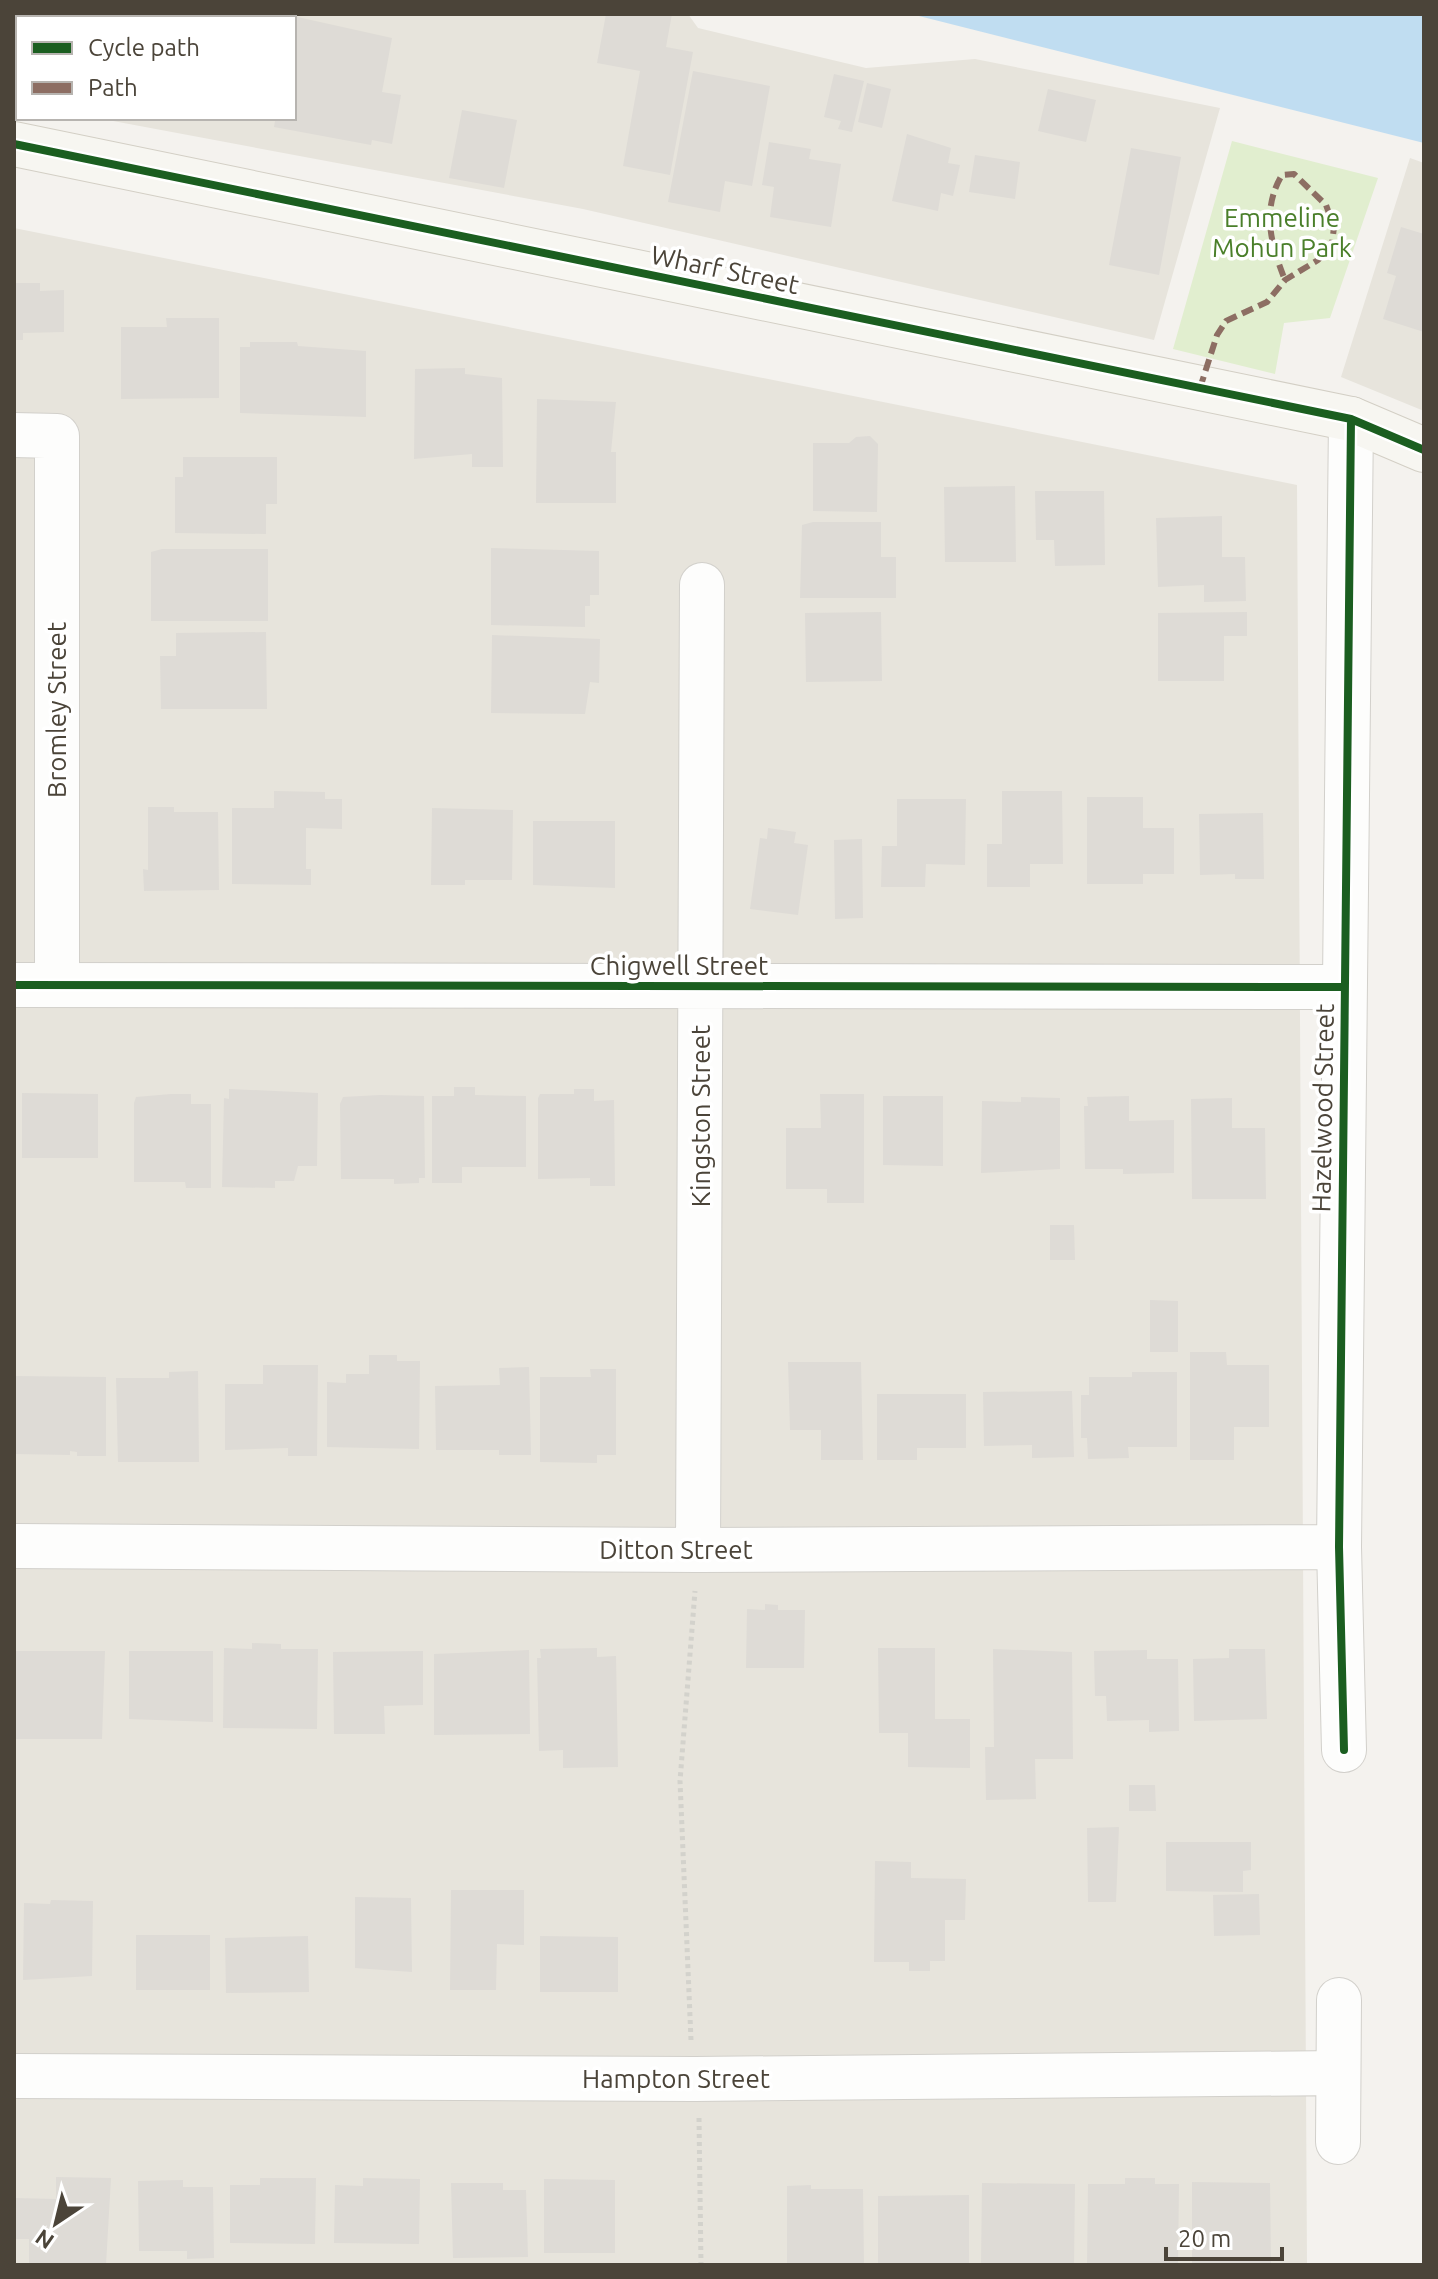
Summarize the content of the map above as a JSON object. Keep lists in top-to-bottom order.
{
  "streets": {
    "street": [
      "Wharf Street",
      "Bromley Street",
      "Chigwell Street",
      "Hazelwood Street",
      "Kingston Street",
      "Ditton Street",
      "Hampton Street"
    ]
  },
  "crossings": [
    ["Wharf Street", "Hazelwood Street"],
    ["Bromley Street", "Chigwell Street"],
    ["Chigwell Street", "Hazelwood Street"],
    ["Chigwell Street", "Kingston Street"],
    ["Hazelwood Street", "Ditton Street"],
    ["Kingston Street", "Ditton Street"]
  ],
  "parks": ["Emmeline Mohun Park"],
  "legend": ["Cycle path", "Path"],
  "scale_bar": "20 m",
  "north": "bottom left"
}
